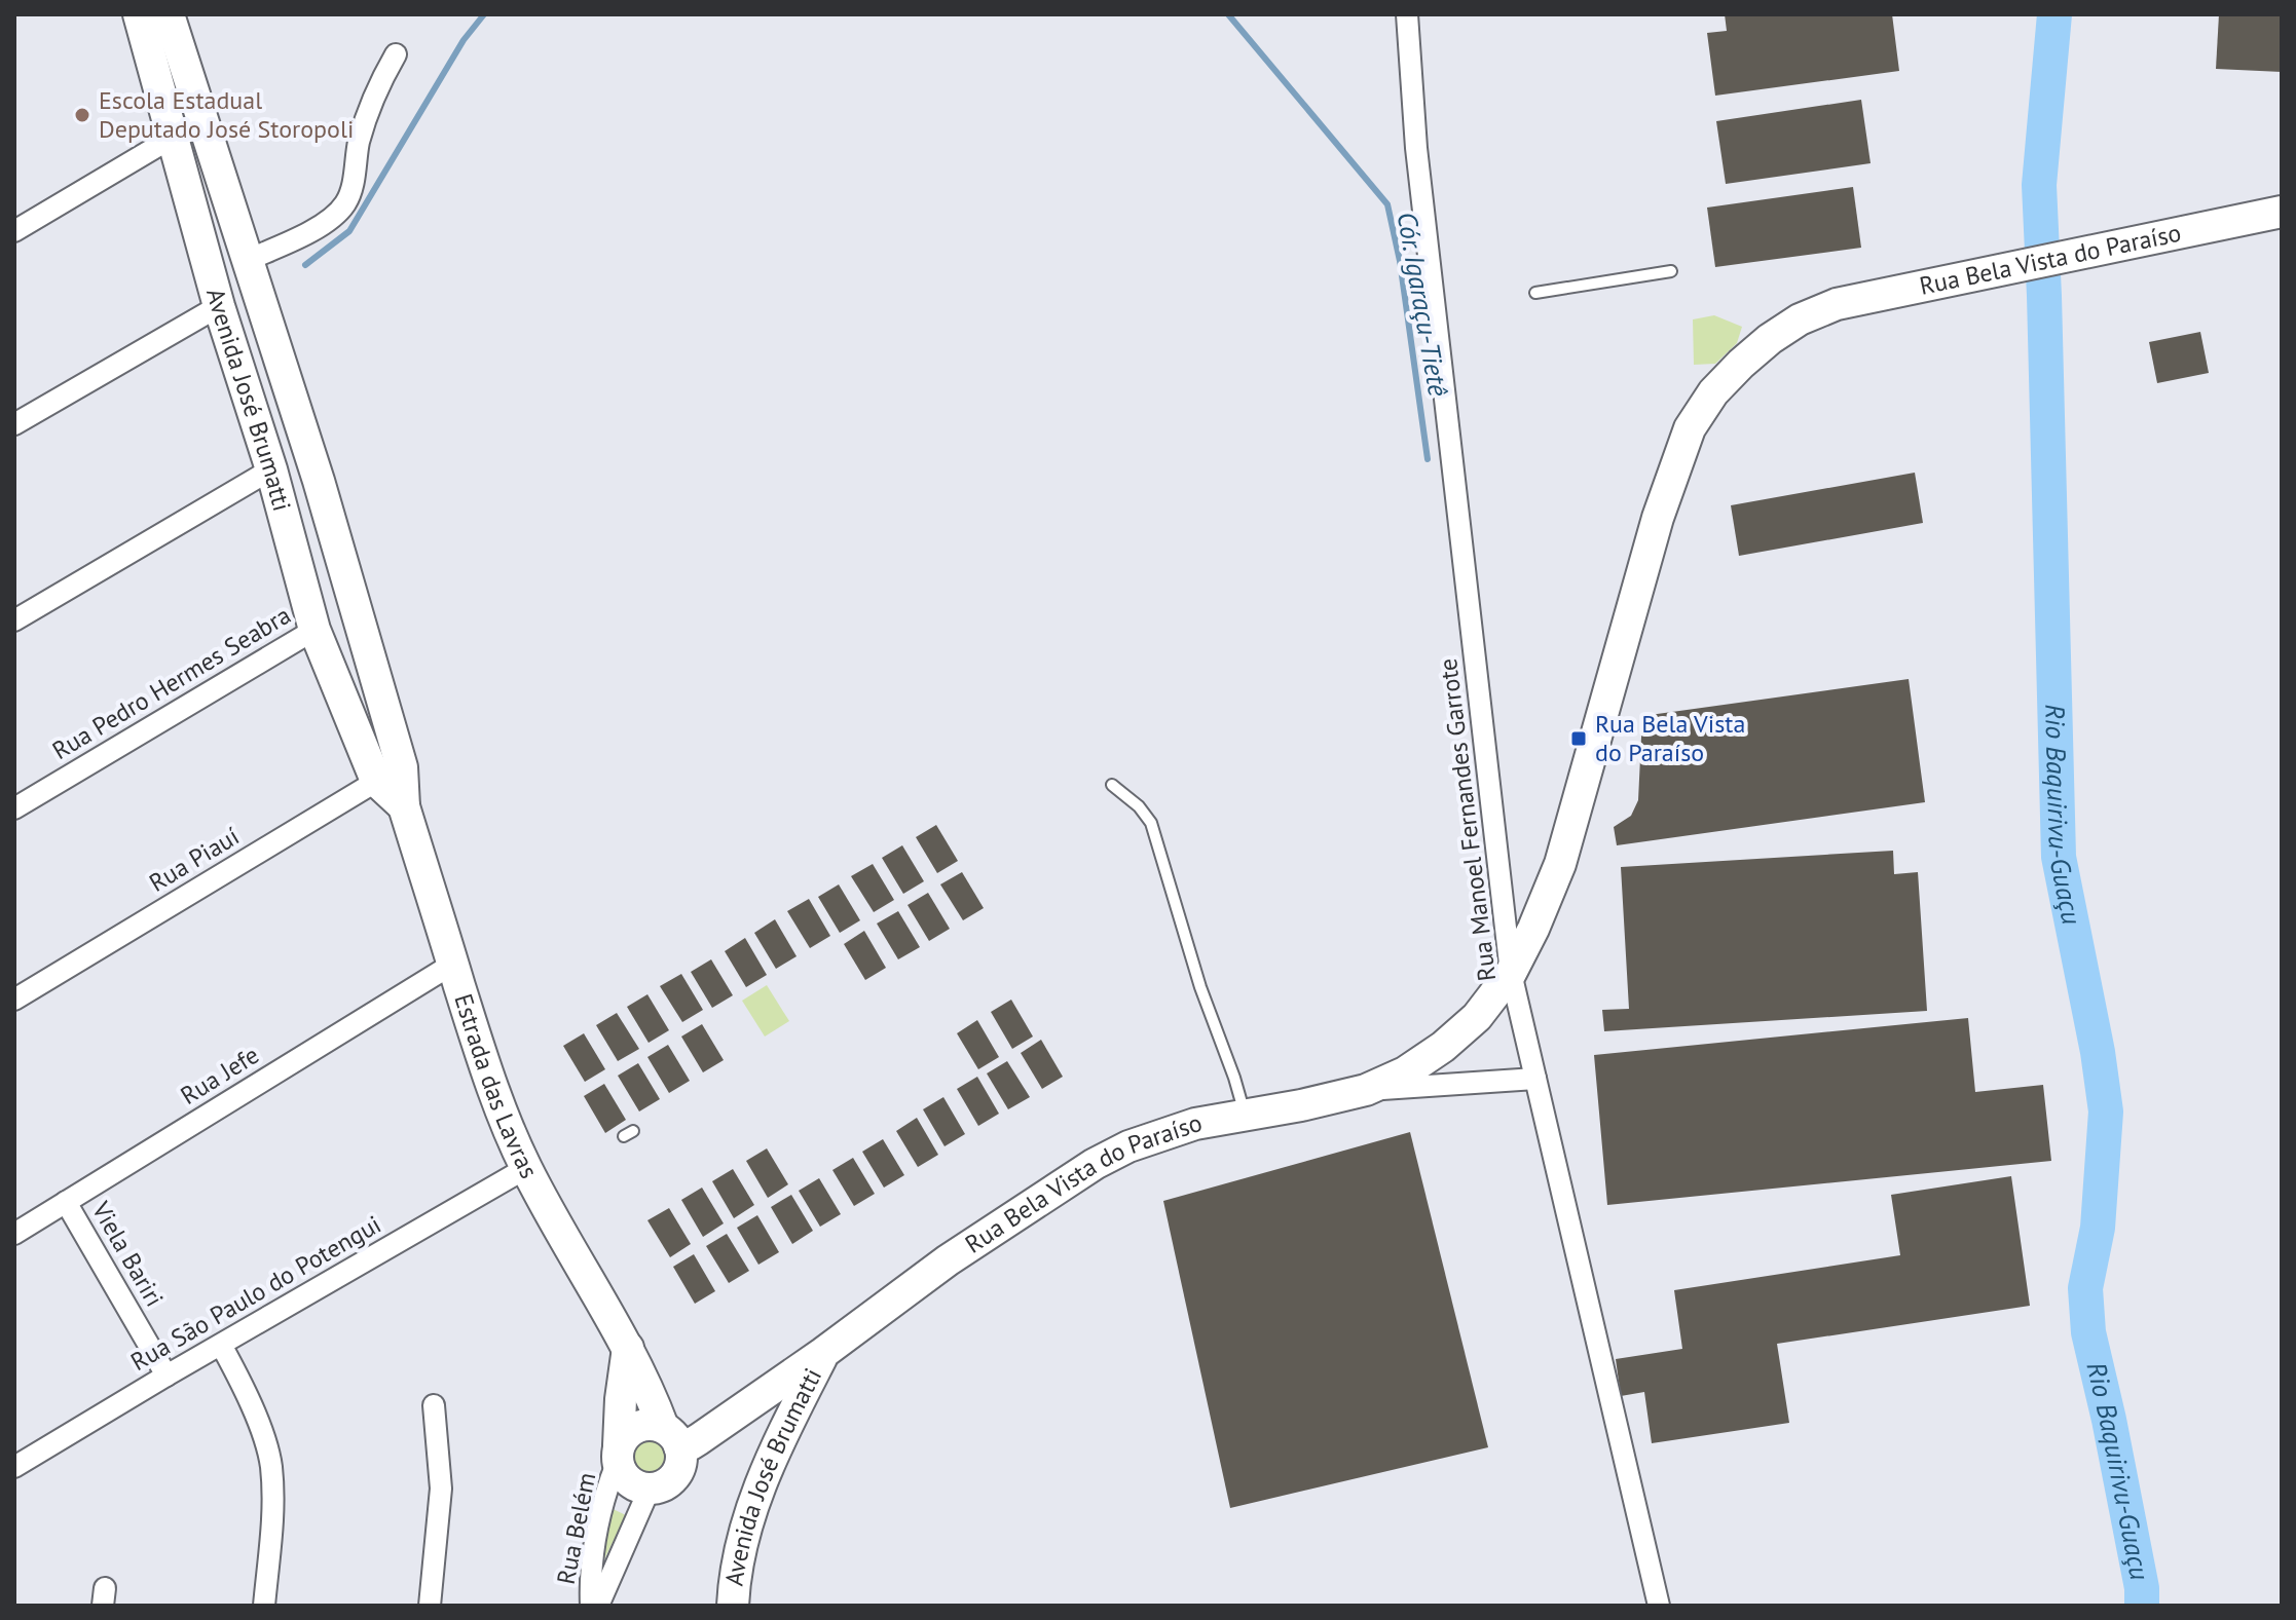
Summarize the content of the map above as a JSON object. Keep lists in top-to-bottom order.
{
  "streets": {
    "main road": ["Rua Bela Vista do Paraíso", "Avenida José Brumatti", "Estrada das Lavras"],
    "street": [
      "Rua Pedro Hermes Seabra",
      "Rua Manoel Fernandes Garrote",
      "Rua Piauí",
      "Rua Jefe",
      "Viela Bariri",
      "Rua São Paulo do Potengui",
      "Rua Belém"
    ]
  },
  "crossings": [
    ["Rua Bela Vista do Paraíso", "Avenida José Brumatti"],
    ["Rua Bela Vista do Paraíso", "Rua Manoel Fernandes Garrote"],
    ["Rua Bela Vista do Paraíso", "Estrada das Lavras"],
    ["Rua Bela Vista do Paraíso", "Rua Belém"],
    ["Avenida José Brumatti", "Rua Pedro Hermes Seabra"],
    ["Avenida José Brumatti", "Rua Piauí"],
    ["Avenida José Brumatti", "Estrada das Lavras"],
    ["Rua Piauí", "Estrada das Lavras"],
    ["Rua Jefe", "Estrada das Lavras"],
    ["Rua Jefe", "Viela Bariri"],
    ["Estrada das Lavras", "Rua São Paulo do Potengui"],
    ["Estrada das Lavras", "Rua Belém"],
    ["Viela Bariri", "Rua São Paulo do Potengui"]
  ],
  "water": ["Cór. Igaraçu-Tietê", "Rio Baquirivu-Guaçu"],
  "places": {
    "other": ["Escola Estadual Deputado José Storopoli"],
    "transit": ["Rua Bela Vista do Paraíso"]
  }
}
